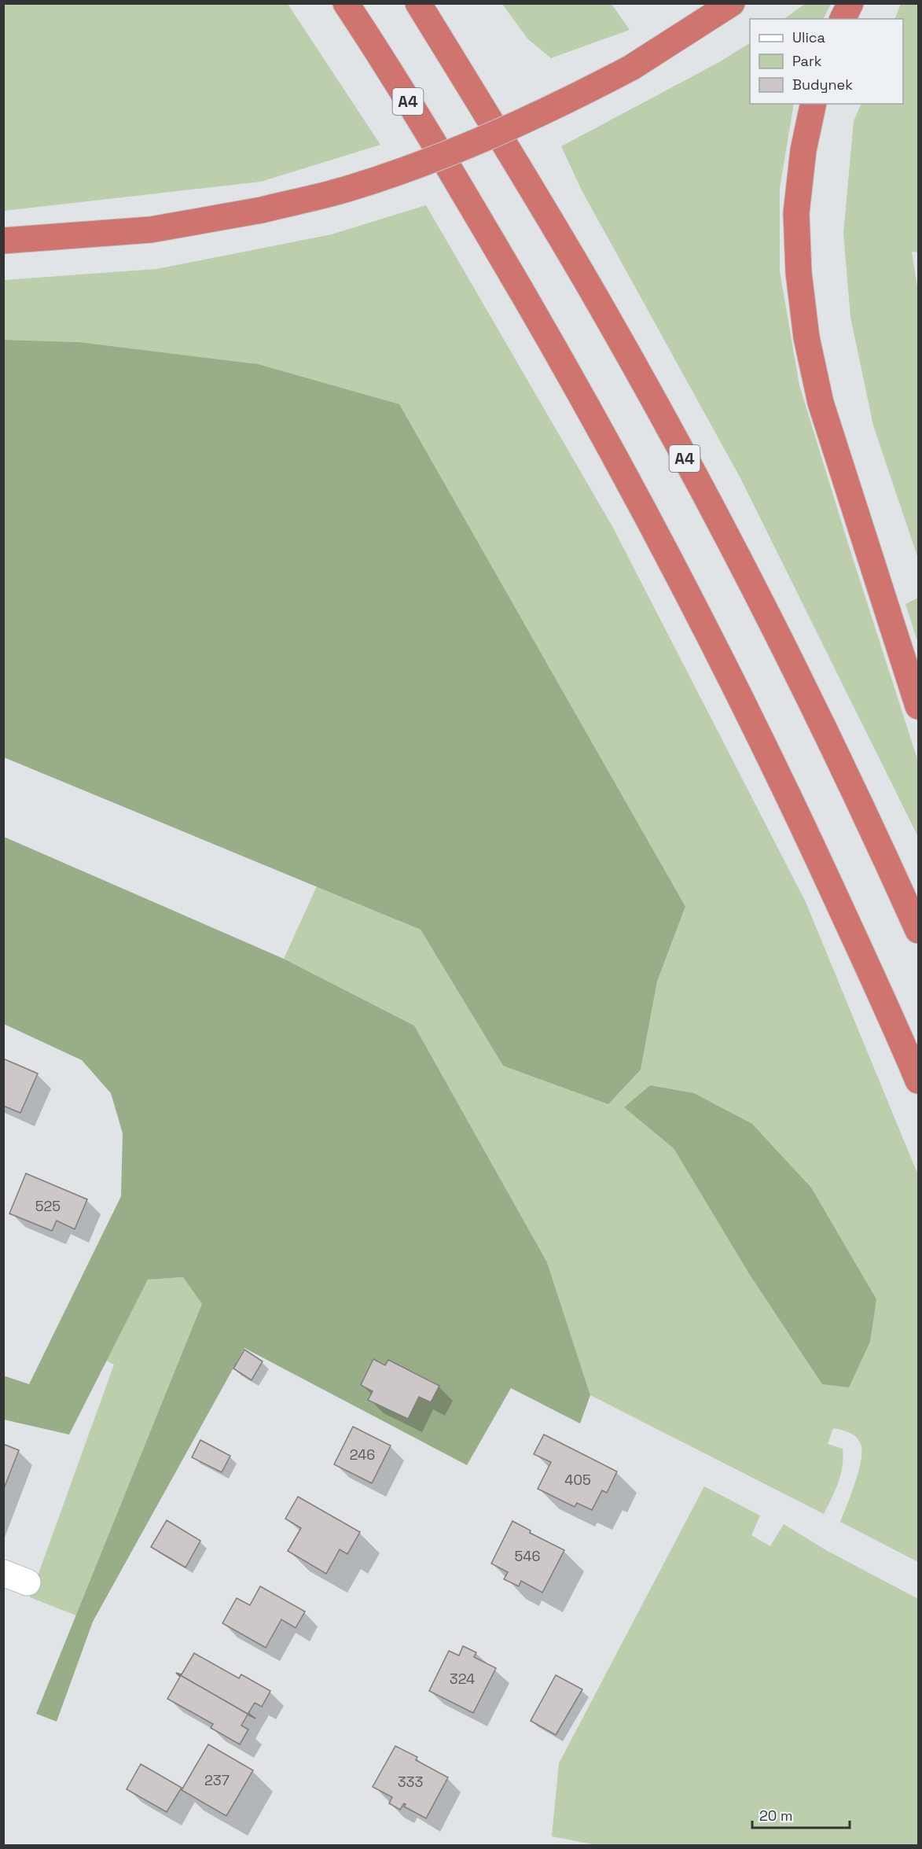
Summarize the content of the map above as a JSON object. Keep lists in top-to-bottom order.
{
  "streets": {
    "highway": ["A4"]
  },
  "house_numbers": [
    "525",
    "246",
    "405",
    "546",
    "324",
    "237",
    "333"
  ],
  "legend": ["Ulica", "Park", "Budynek"],
  "scale_bar": "20 m"
}
